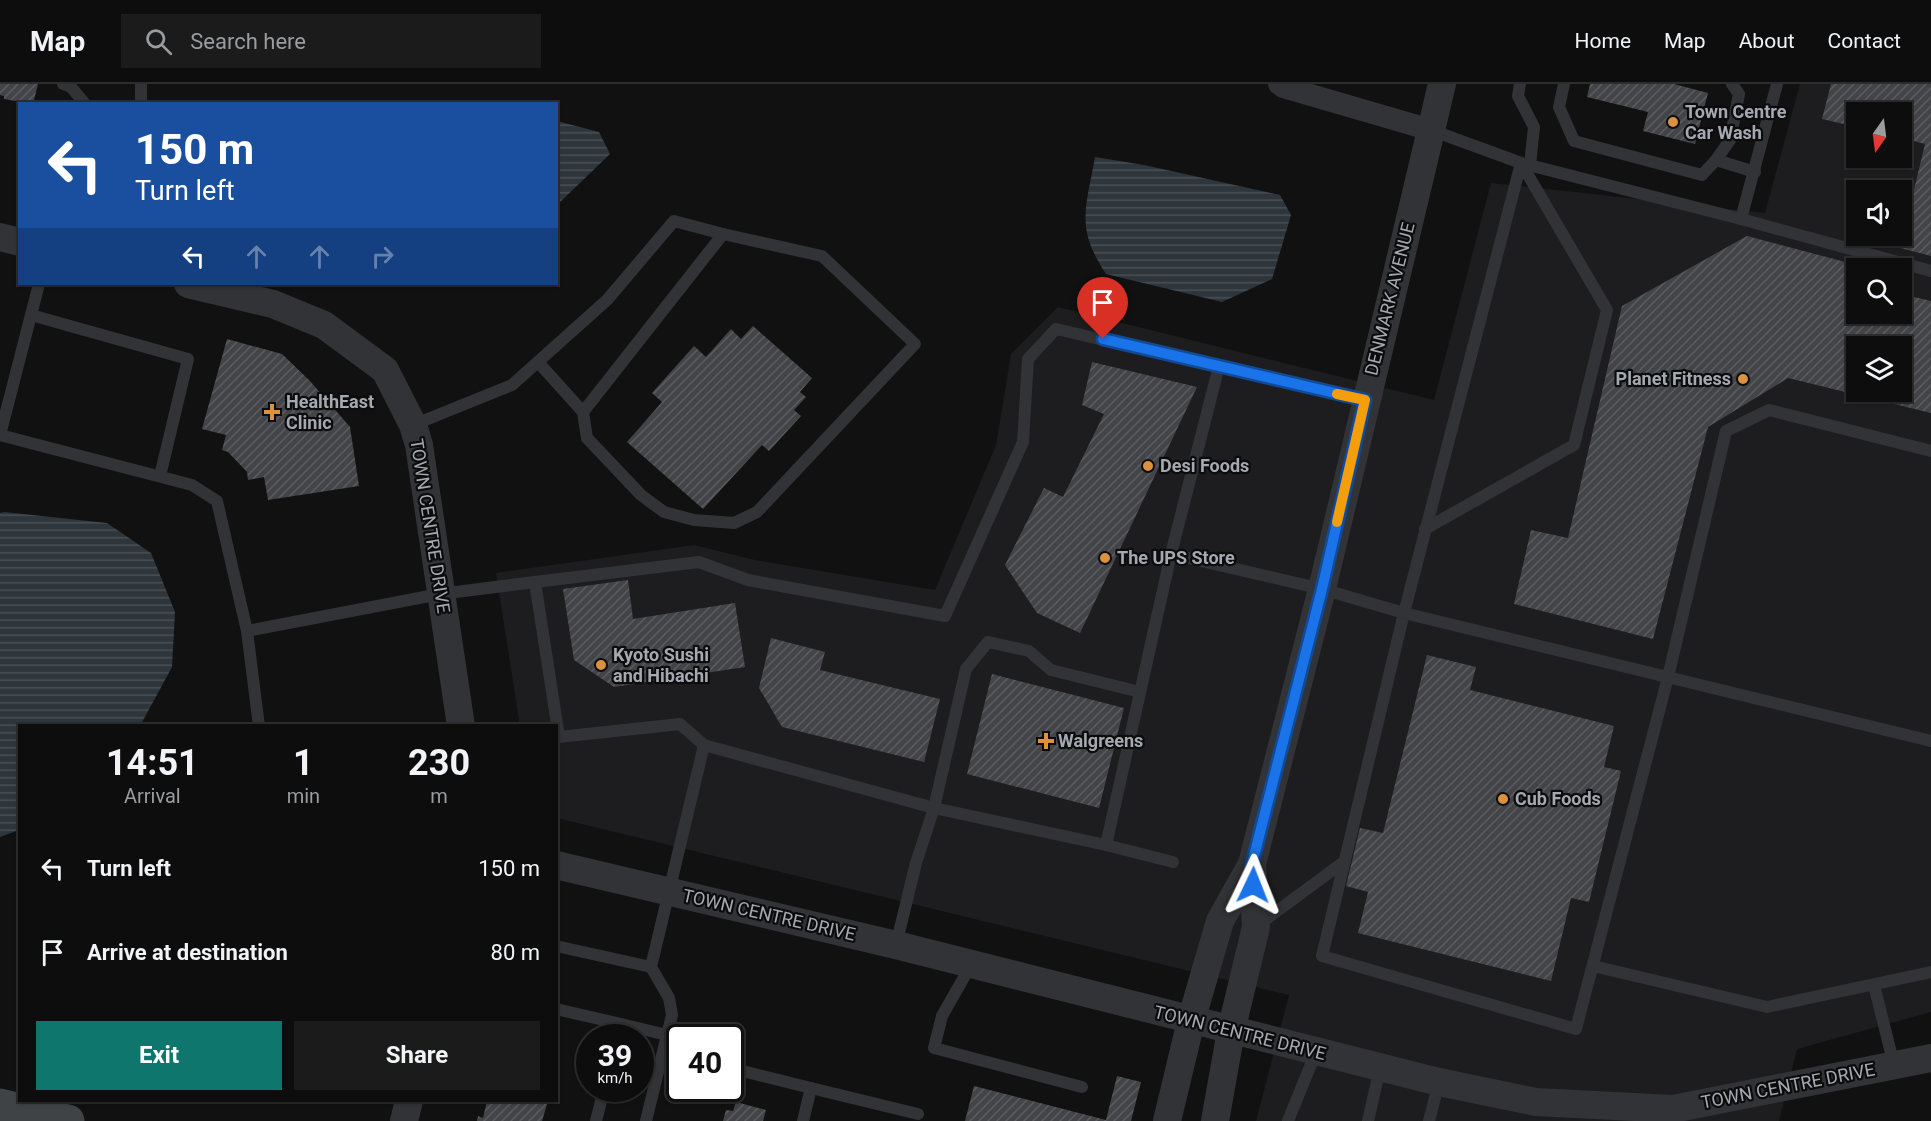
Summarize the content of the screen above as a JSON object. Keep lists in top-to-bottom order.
{
  "streets": {
    "street": ["DENMARK AVENUE", "TOWN CENTRE DRIVE"]
  },
  "crossings": [
    ["DENMARK AVENUE", "TOWN CENTRE DRIVE"]
  ],
  "places": {
    "other": [
      "Town Centre Car Wash",
      "Planet Fitness",
      "Desi Foods",
      "The UPS Store",
      "Kyoto Sushi and Hibachi",
      "Cub Foods"
    ],
    "health": ["HealthEast Clinic", "Walgreens"]
  },
  "north": "bottom",
  "page": {
    "header": "Map",
    "search": "Search here",
    "nav": [
      "Home",
      "Map",
      "About",
      "Contact"
    ],
    "turn": ["150 m", "Turn left"],
    "eta": [
      "14:51",
      "Arrival",
      "1",
      "min",
      "230",
      "m"
    ],
    "list": [
      {
        "name": "Turn left",
        "value": "150 m"
      },
      {
        "name": "Arrive at destination",
        "value": "80 m"
      }
    ],
    "buttons": ["Exit", "Share"],
    "speed": "39 km/h",
    "limit": "40"
  }
}
